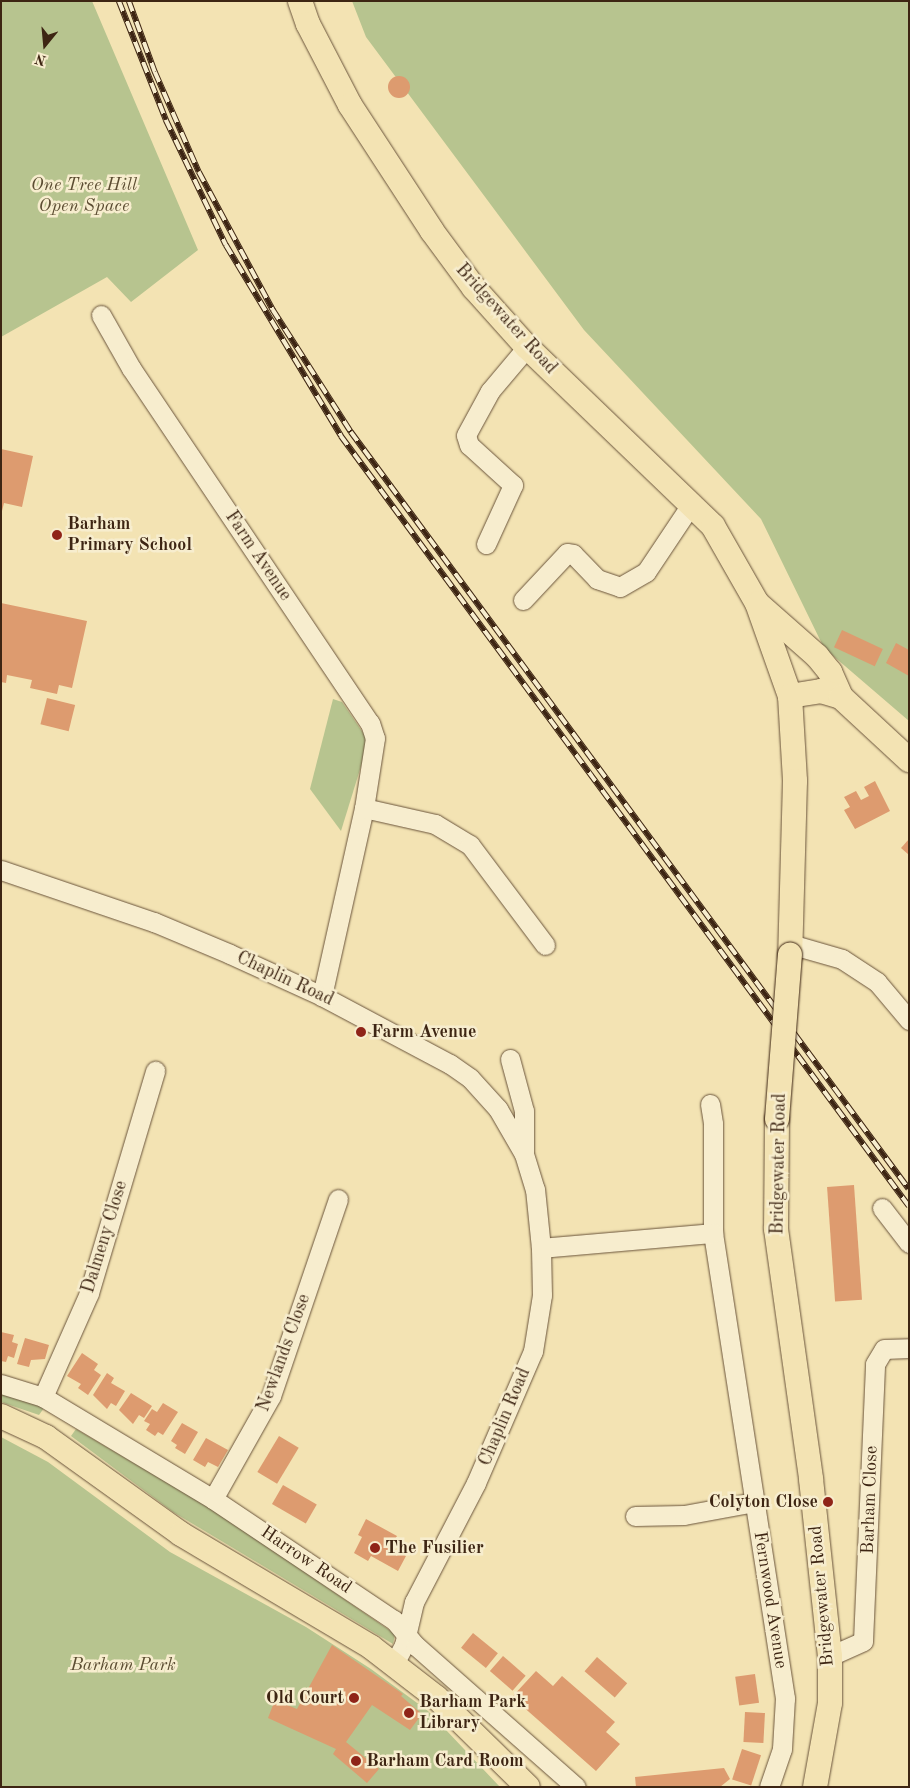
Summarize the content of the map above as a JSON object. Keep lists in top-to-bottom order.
{
  "streets": {
    "main road": ["Bridgewater Road", "Harrow Road"],
    "street": [
      "Farm Avenue",
      "Chaplin Road",
      "Dalmeny Close",
      "Newlands Close",
      "Barham Close",
      "Fernwood Avenue"
    ]
  },
  "crossings": [
    ["Bridgewater Road", "Barham Close"],
    ["Farm Avenue", "Chaplin Road"],
    ["Chaplin Road", "Harrow Road"],
    ["Dalmeny Close", "Harrow Road"],
    ["Newlands Close", "Harrow Road"]
  ],
  "parks": ["One Tree Hill Open Space", "Barham Park"],
  "places": [
    "Barham Primary School",
    "Farm Avenue",
    "Colyton Close",
    "The Fusilier",
    "Old Court",
    "Barham Park Library",
    "Barham Card Room"
  ],
  "north": "bottom"
}
